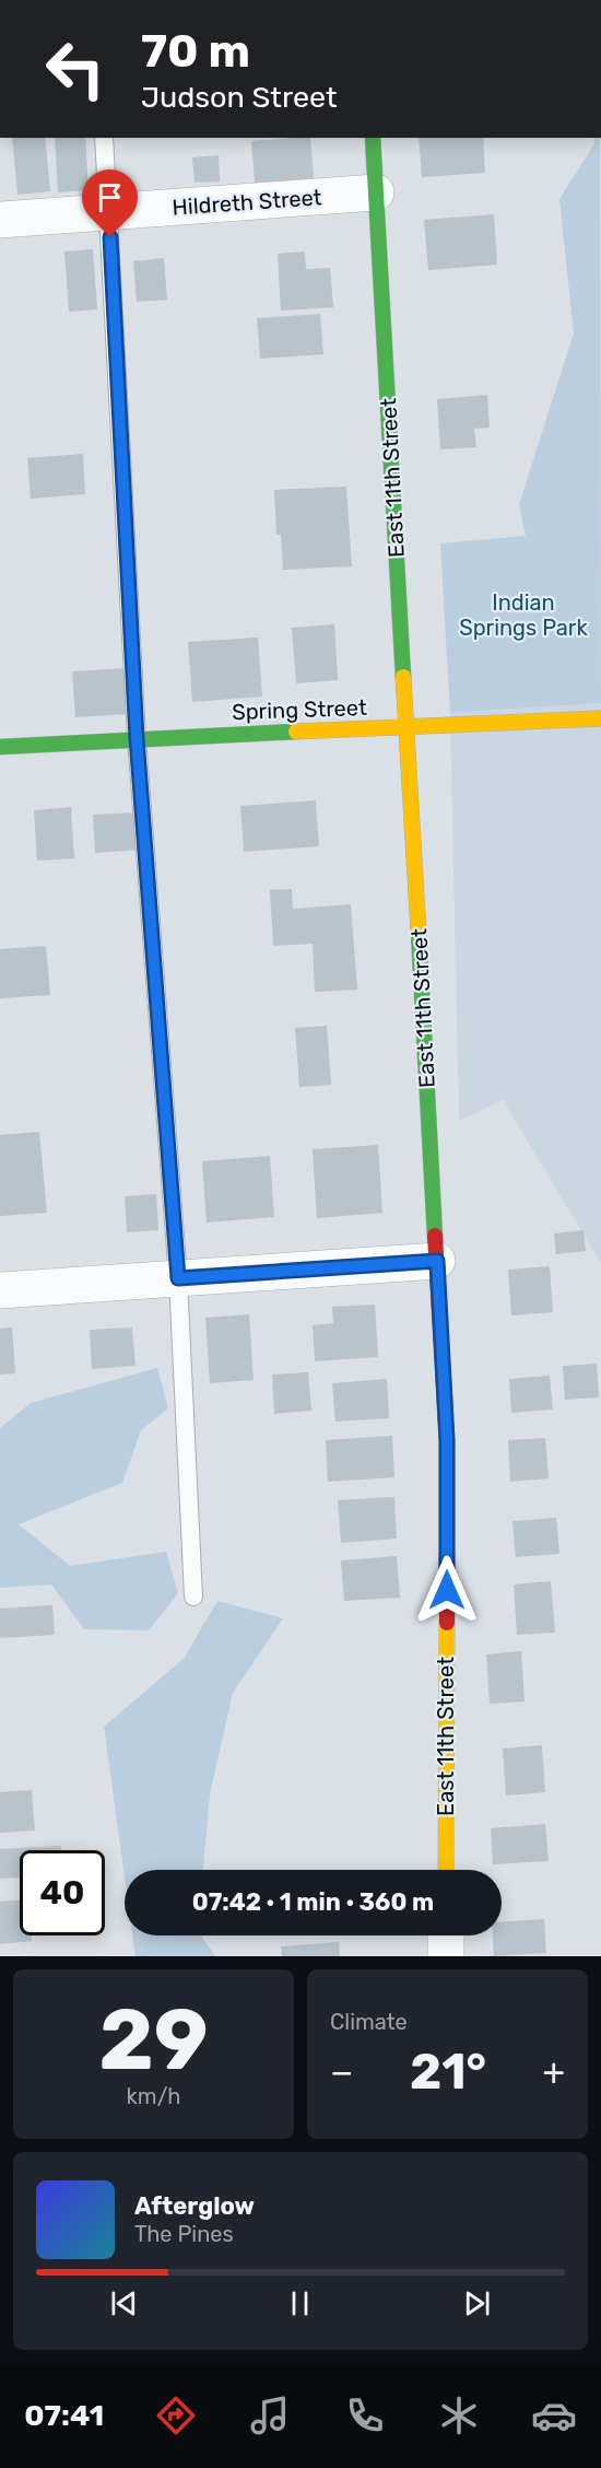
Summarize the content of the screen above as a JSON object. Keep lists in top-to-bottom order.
{
  "streets": {
    "street": ["Hildreth Street", "East 11th Street", "Spring Street"]
  },
  "crossings": [
    ["Hildreth Street", "East 11th Street"],
    ["East 11th Street", "Spring Street"]
  ],
  "parks": ["Indian Springs Park"],
  "page": {
    "turn": ["70 m", "Judson Street"],
    "limit": "40",
    "trip": "07:42 · 1 min · 360 m",
    "tile": [
      ["29", "km/h"],
      "Climate"
    ],
    "heat": ["−", "21°", "+"],
    "song": ["Afterglow", "The Pines"],
    "tabs": "07:41"
  }
}
